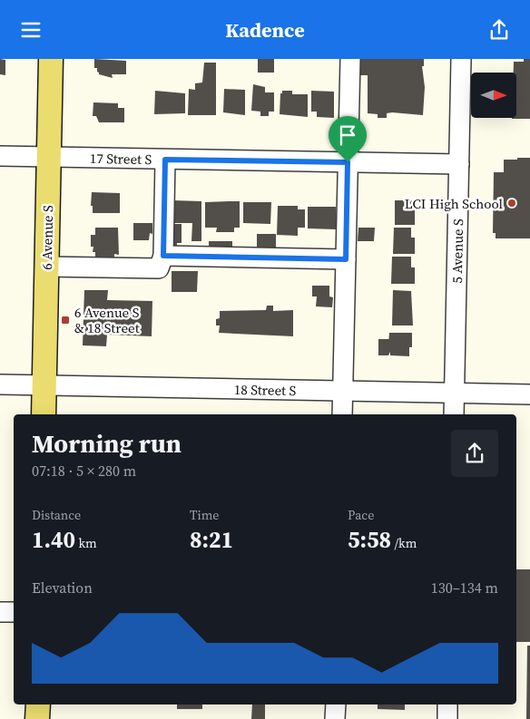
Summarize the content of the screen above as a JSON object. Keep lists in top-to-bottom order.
{
  "streets": {
    "main road": ["6 Avenue S"],
    "street": ["17 Street S", "5 Avenue S", "18 Street S"]
  },
  "crossings": [
    ["17 Street S", "6 Avenue S"],
    ["17 Street S", "5 Avenue S"],
    ["6 Avenue S", "18 Street S"],
    ["5 Avenue S", "18 Street S"]
  ],
  "places": {
    "other": ["LCI High School"],
    "transit": ["6 Avenue S & 18 Street"]
  },
  "north": "right",
  "page": {
    "header": "Kadence",
    "heading": ["Morning run", "07:18 · 5 × 280 m"],
    "stats": [
      ["Distance", "1.40 km"],
      ["Time", "8:21"],
      ["Pace", "5:58 /km"]
    ],
    "chart": ["Elevation", "130–134 m"]
  }
}
